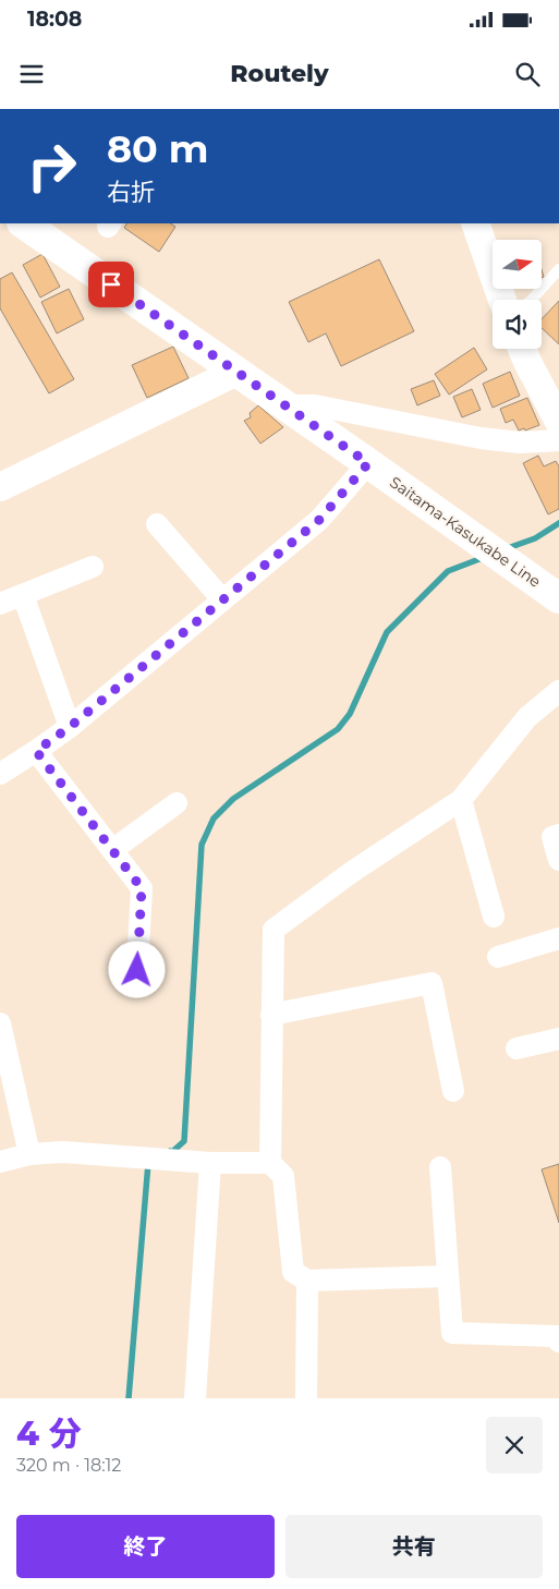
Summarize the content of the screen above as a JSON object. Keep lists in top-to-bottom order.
{
  "streets": {
    "main road": ["Saitama-Kasukabe Line"]
  },
  "north": "right",
  "page": {
    "status": "18:08",
    "header": "Routely",
    "turn": ["80 m", "右折"],
    "heading": ["4 分", "320 m · 18:12"],
    "buttons": ["終了", "共有"]
  }
}
